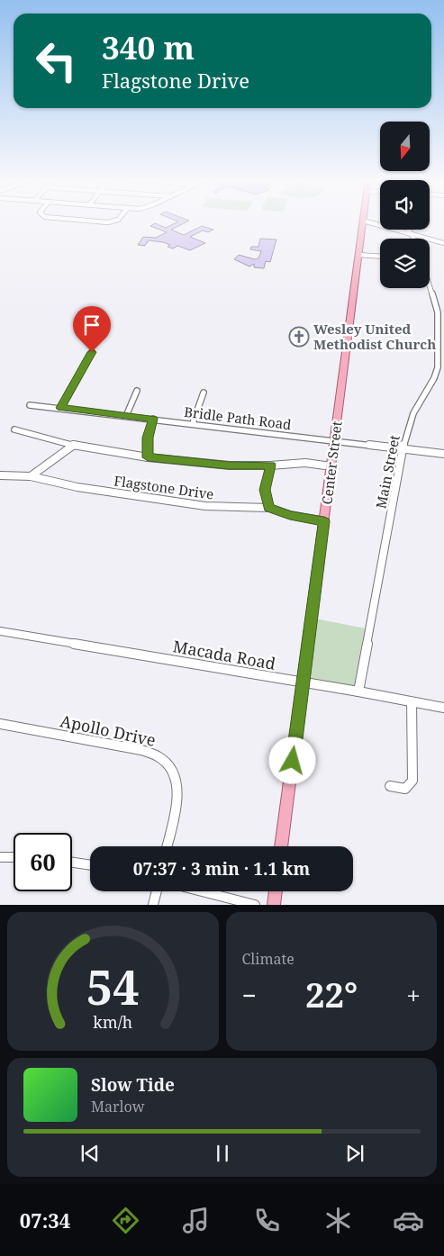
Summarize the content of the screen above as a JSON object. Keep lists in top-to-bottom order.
{
  "streets": {
    "main road": ["Center Street"],
    "street": [
      "Bridle Path Road",
      "Main Street",
      "Flagstone Drive",
      "Macada Road",
      "Apollo Drive"
    ]
  },
  "crossings": [
    ["Bridle Path Road", "Center Street"],
    ["Bridle Path Road", "Main Street"],
    ["Center Street", "Flagstone Drive"],
    ["Center Street", "Macada Road"],
    ["Main Street", "Macada Road"]
  ],
  "places": {
    "church": ["Wesley United Methodist Church"]
  },
  "north": "bottom",
  "page": {
    "turn": ["340 m", "Flagstone Drive"],
    "limit": "60",
    "trip": "07:37 · 3 min · 1.1 km",
    "tile": "Climate",
    "heat": ["−", "22°", "+"],
    "song": ["Slow Tide", "Marlow"],
    "tabs": "07:34",
    "gauge": ["54", "km/h"]
  }
}
